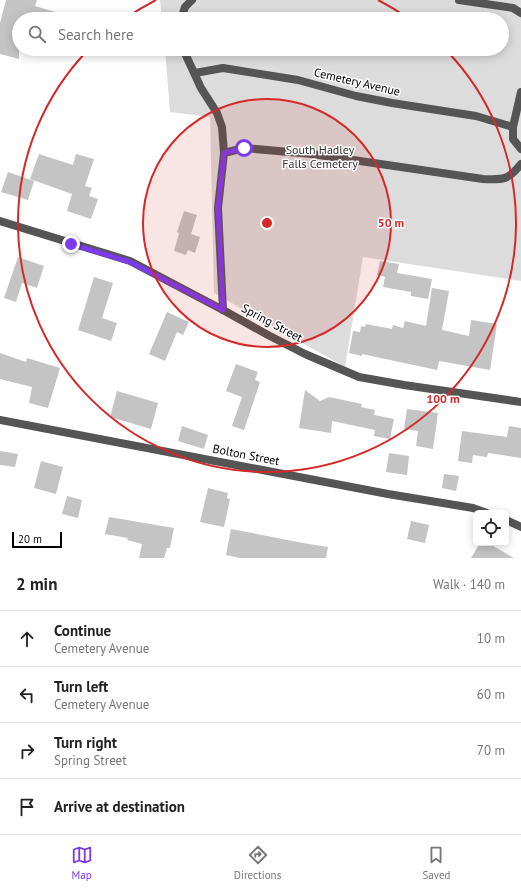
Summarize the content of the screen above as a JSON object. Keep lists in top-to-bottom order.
{
  "streets": {
    "street": ["Cemetery Avenue", "Spring Street", "Bolton Street"]
  },
  "parks": ["South Hadley Falls Cemetery"],
  "scale_bar": "20 m",
  "page": {
    "search": "Search here",
    "scale": "20 m",
    "heading": ["2 min", "Walk · 140 m"],
    "list": [
      ["Continue", "Cemetery Avenue", "10 m"],
      ["Turn left", "Cemetery Avenue", "60 m"],
      ["Turn right", "Spring Street", "70 m"],
      "Arrive at destination"
    ],
    "nav": ["Map", "Directions", "Saved"]
  },
  "rings": ["50 m", "100 m"]
}
